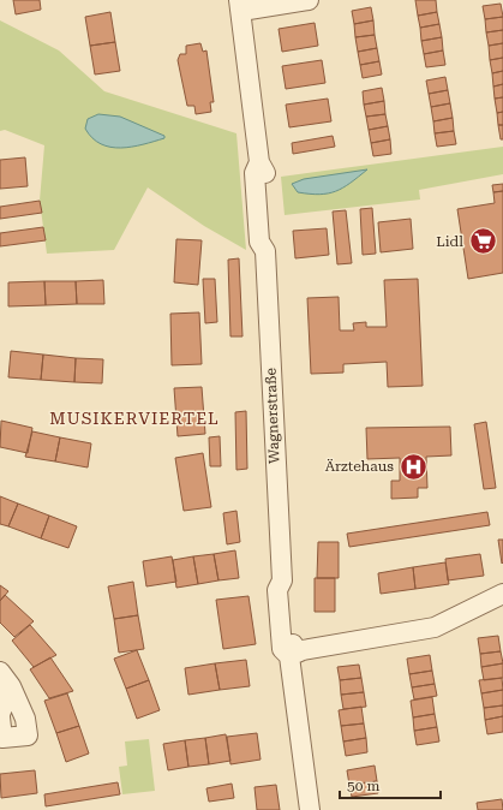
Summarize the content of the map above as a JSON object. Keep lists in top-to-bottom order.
{
  "streets": {
    "street": ["Wagnerstraße"]
  },
  "districts": ["MUSIKERVIERTEL"],
  "places": {
    "supermarket": ["Lidl"],
    "hospital": ["Ärztehaus"]
  },
  "scale_bar": "50 m"
}
